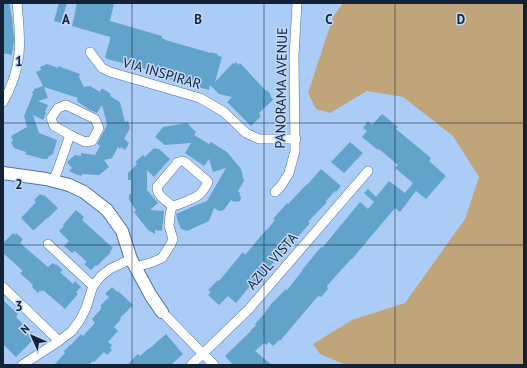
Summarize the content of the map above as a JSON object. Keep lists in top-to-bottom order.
{
  "streets": {
    "street": ["VIA INSPIRAR", "PANORAMA AVENUE", "AZUL VISTA"]
  },
  "crossings": [
    ["VIA INSPIRAR", "PANORAMA AVENUE"]
  ],
  "north": "top left",
  "grid": {
    "columns": [
      "A",
      "B",
      "C",
      "D"
    ],
    "rows": ["1", "2", "3"]
  }
}
